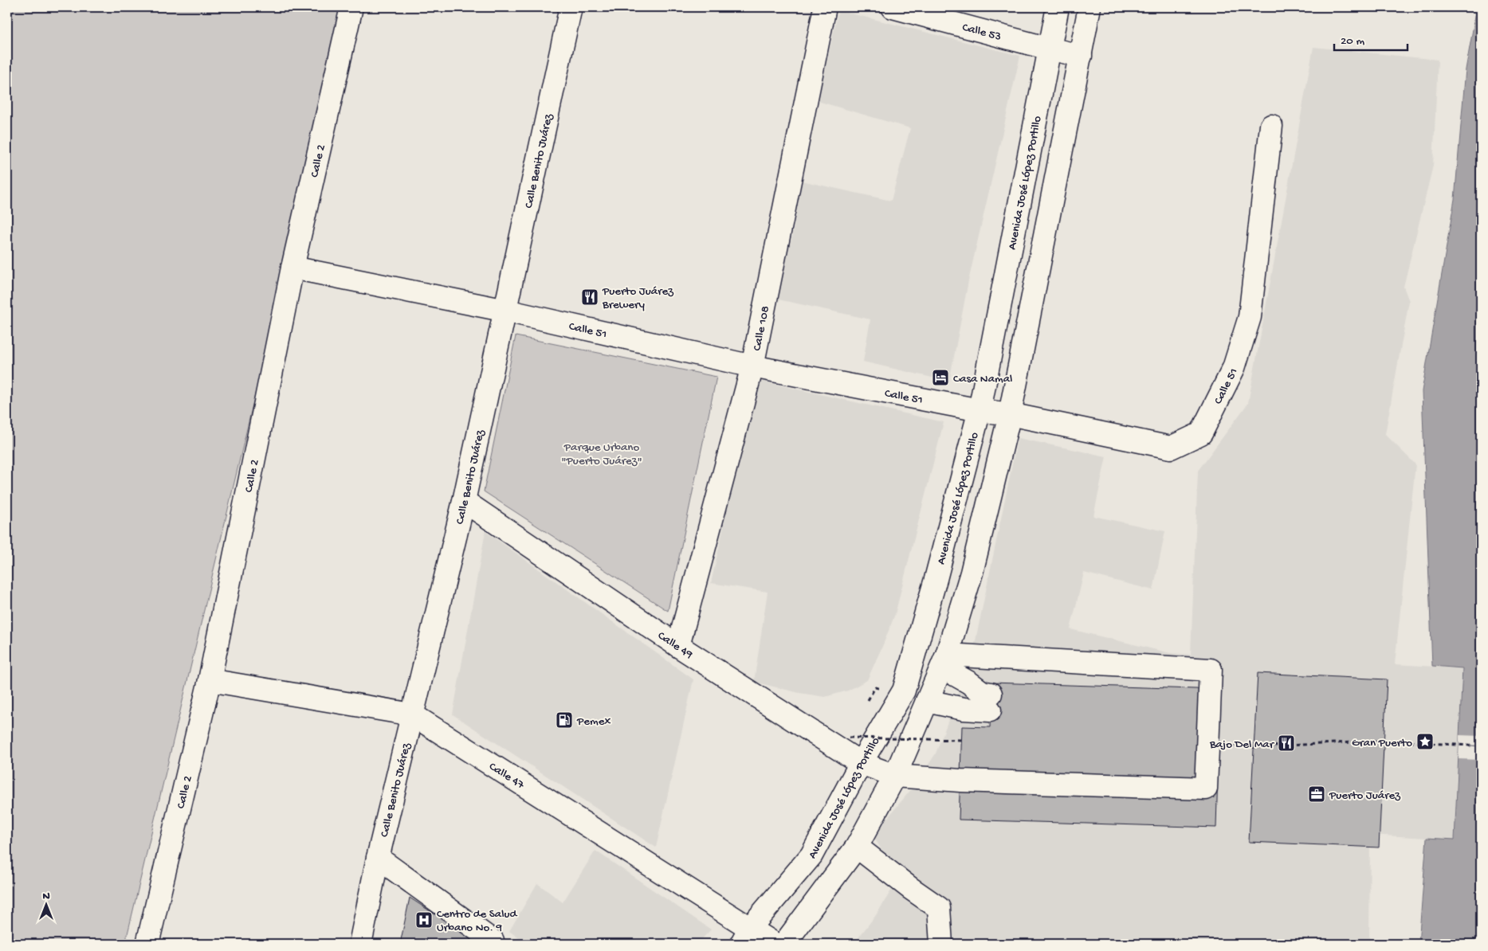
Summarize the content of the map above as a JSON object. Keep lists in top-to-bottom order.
{
  "streets": {
    "street": [
      "Calle 53",
      "Calle 2",
      "Calle Benito Juárez",
      "Avenida José López Portillo",
      "Calle 108",
      "Calle 51",
      "Calle 49",
      "Calle 47"
    ]
  },
  "crossings": [
    ["Calle 53", "Avenida José López Portillo"],
    ["Calle 2", "Calle 51"],
    ["Calle 2", "Calle 47"],
    ["Calle Benito Juárez", "Calle 51"],
    ["Calle Benito Juárez", "Calle 49"],
    ["Calle Benito Juárez", "Calle 47"],
    ["Avenida José López Portillo", "Calle 51"],
    ["Avenida José López Portillo", "Calle 49"],
    ["Avenida José López Portillo", "Calle 47"],
    ["Calle 108", "Calle 51"],
    ["Calle 108", "Calle 49"]
  ],
  "parks": ["Parque Urbano \"Puerto Juárez\""],
  "places": {
    "restaurant": ["Puerto Juárez Brewery", "Bajo Del Mar"],
    "hotel": ["Casa Namal"],
    "fuel station": ["Pemex"],
    "place": ["Gran Puerto"],
    "office": ["Puerto Juárez"],
    "hospital": ["Centro de Salud Urbano No. 9"]
  },
  "scale_bar": "20 m",
  "north": "top"
}
